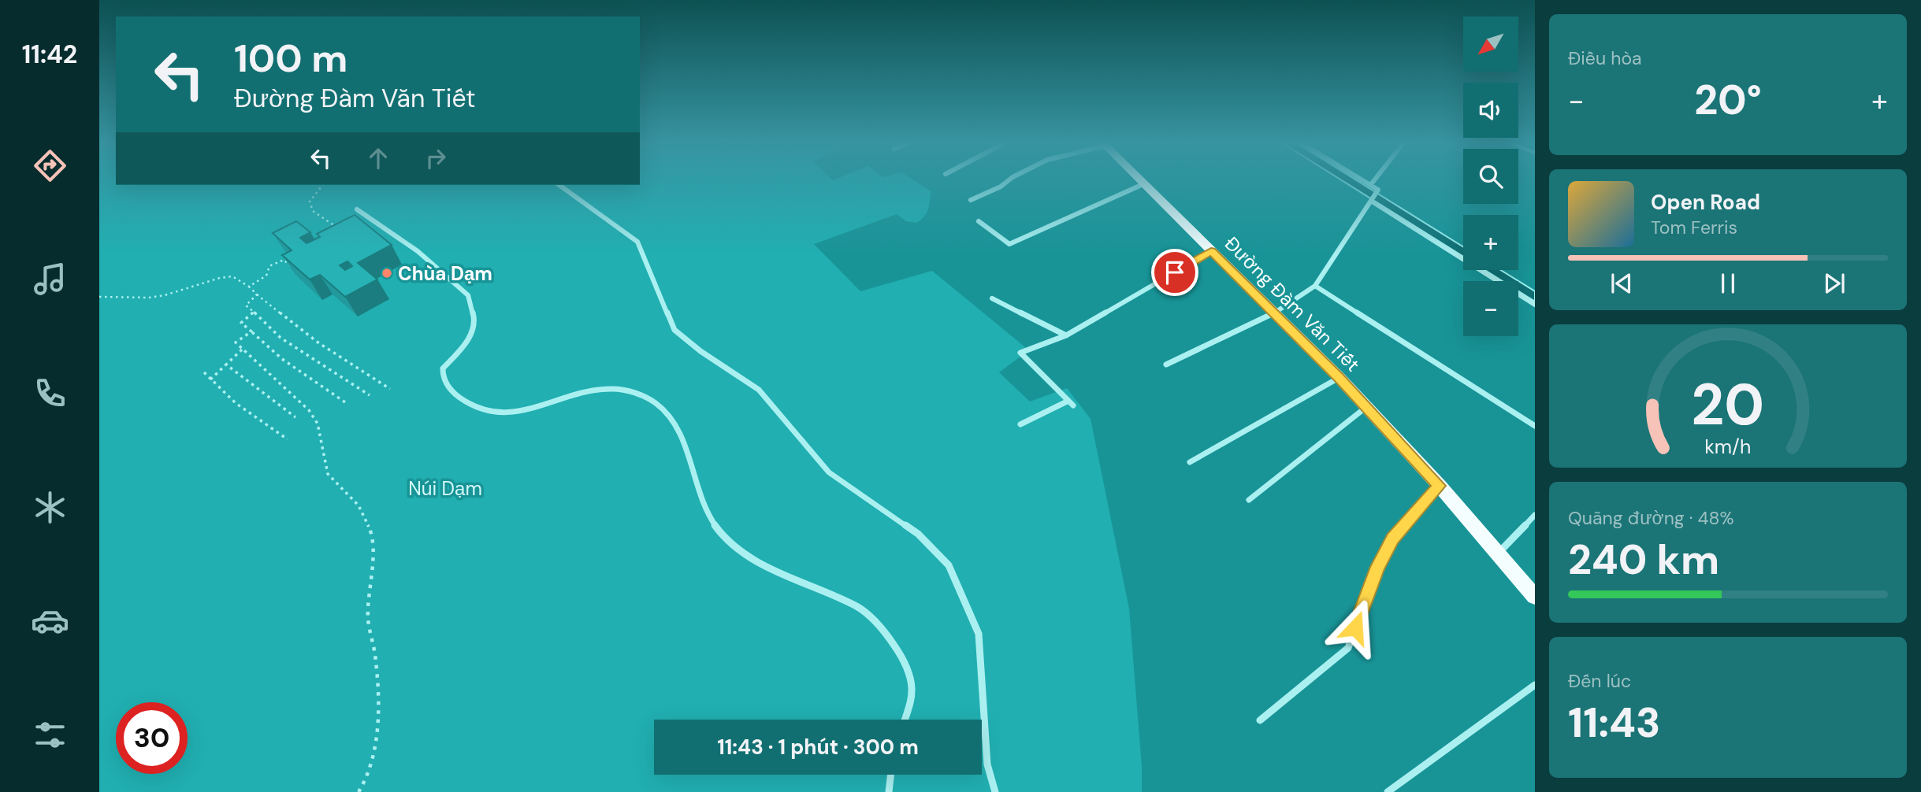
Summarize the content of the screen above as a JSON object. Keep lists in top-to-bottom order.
{
  "streets": {
    "main road": ["Đường Đàm Văn Tiết"]
  },
  "parks": ["Núi Dạm"],
  "places": ["Chùa Dạm"],
  "north": "bottom left",
  "page": {
    "tabs": "11:42",
    "tile": [
      "Điều hòa",
      ["Quãng đường · 48%", "240 km"],
      ["Đến lúc", "11:43"]
    ],
    "map_buttons": ["+", "−"],
    "turn": ["100 m", "Đường Đàm Văn Tiết"],
    "heat": ["−", "20°", "+"],
    "song": ["Open Road", "Tom Ferris"],
    "limit": "30",
    "trip": "11:43 · 1 phút · 300 m",
    "gauge": ["20", "km/h"]
  }
}
